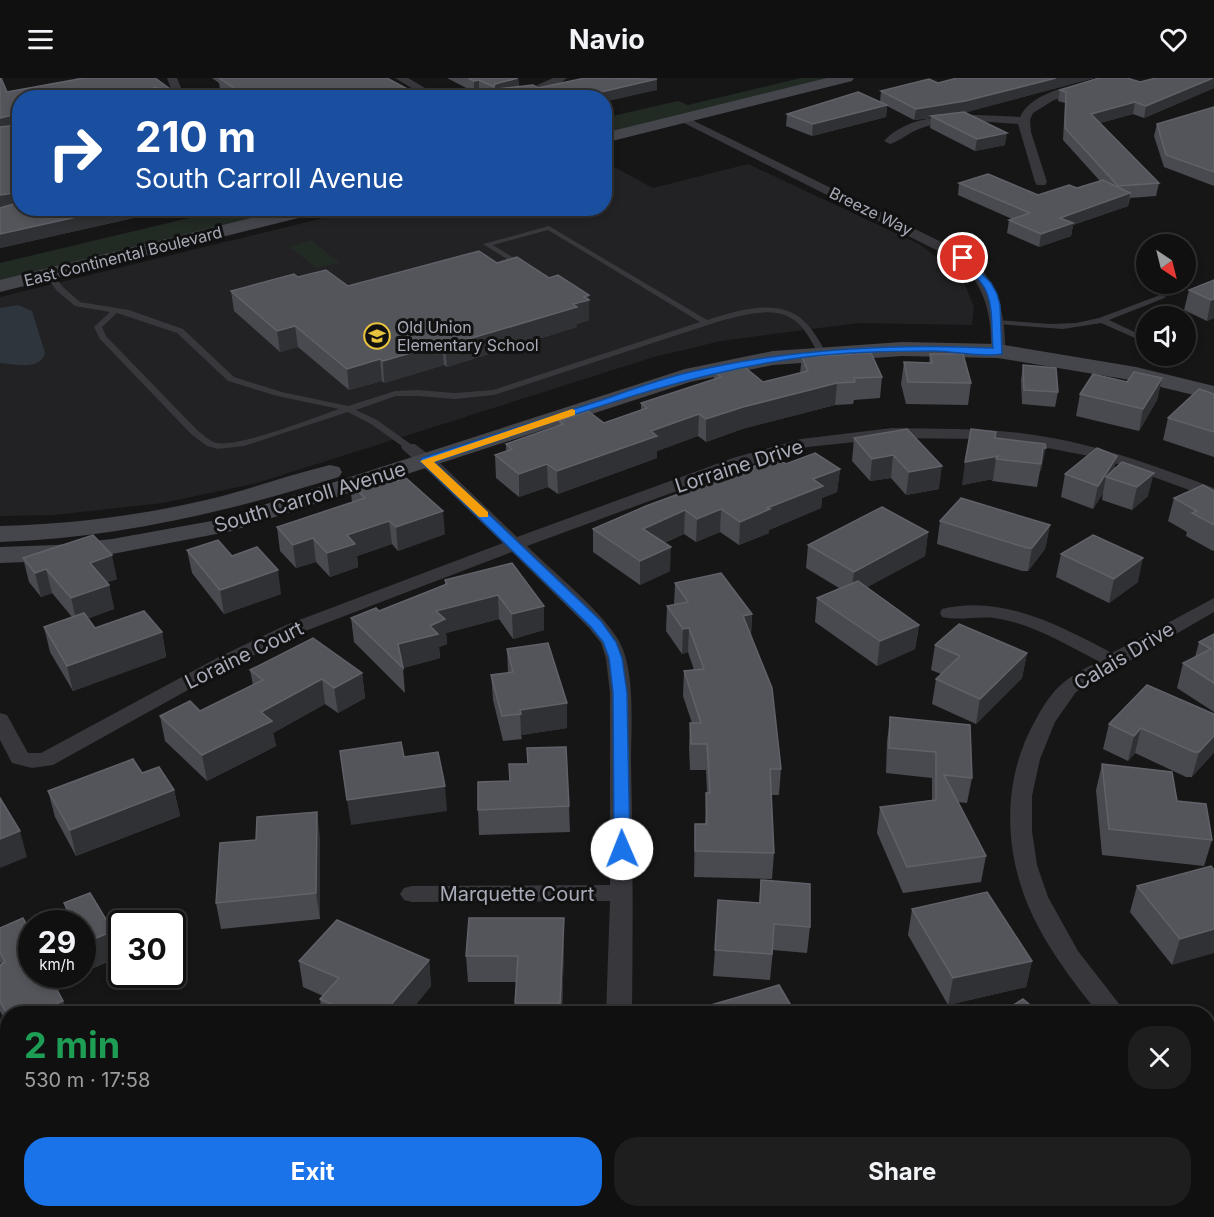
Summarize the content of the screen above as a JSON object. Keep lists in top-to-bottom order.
{
  "streets": {
    "main road": ["East Continental Boulevard", "South Carroll Avenue"],
    "street": [
      "Breeze Way",
      "Lorraine Drive",
      "Loraine Court",
      "Calais Drive",
      "Marquette Court"
    ]
  },
  "crossings": [
    ["Breeze Way", "South Carroll Avenue"],
    ["Lorraine Drive", "Loraine Court"]
  ],
  "places": {
    "school or university": ["Old Union Elementary School"]
  },
  "north": "bottom right",
  "page": {
    "header": "Navio",
    "turn": ["210 m", "South Carroll Avenue"],
    "speed": "29 km/h",
    "limit": "30",
    "heading": ["2 min", "530 m · 17:58"],
    "buttons": ["Exit", "Share"]
  }
}
